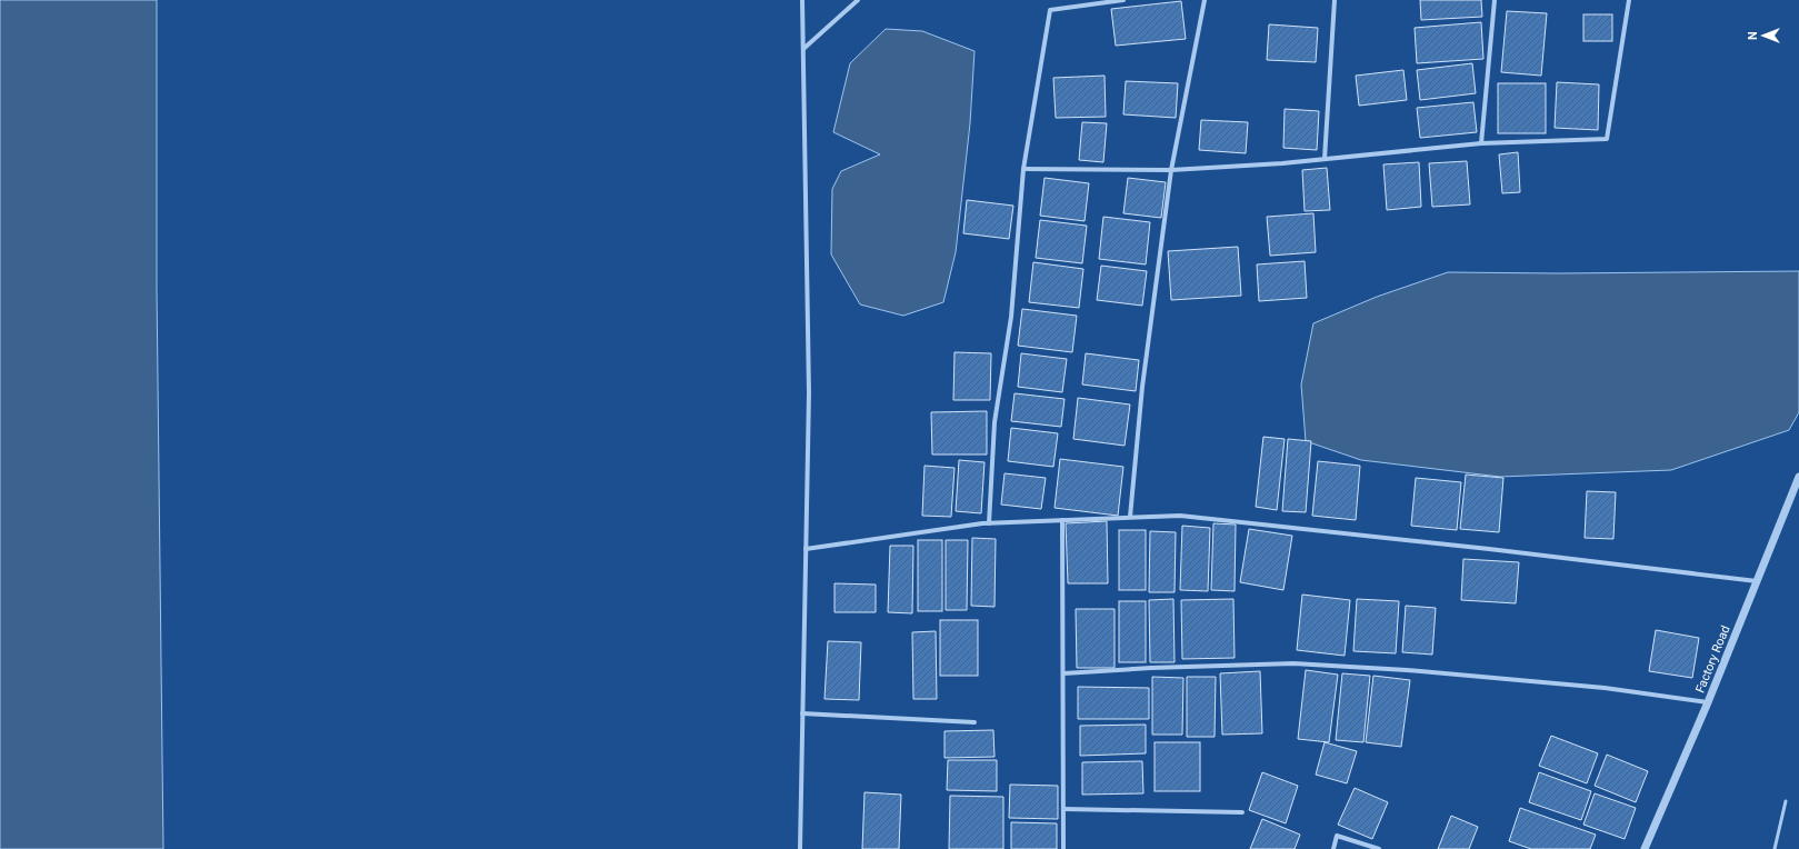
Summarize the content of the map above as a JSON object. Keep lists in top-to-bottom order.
{
  "streets": {
    "street": ["Factory Road"]
  },
  "north": "left"
}
